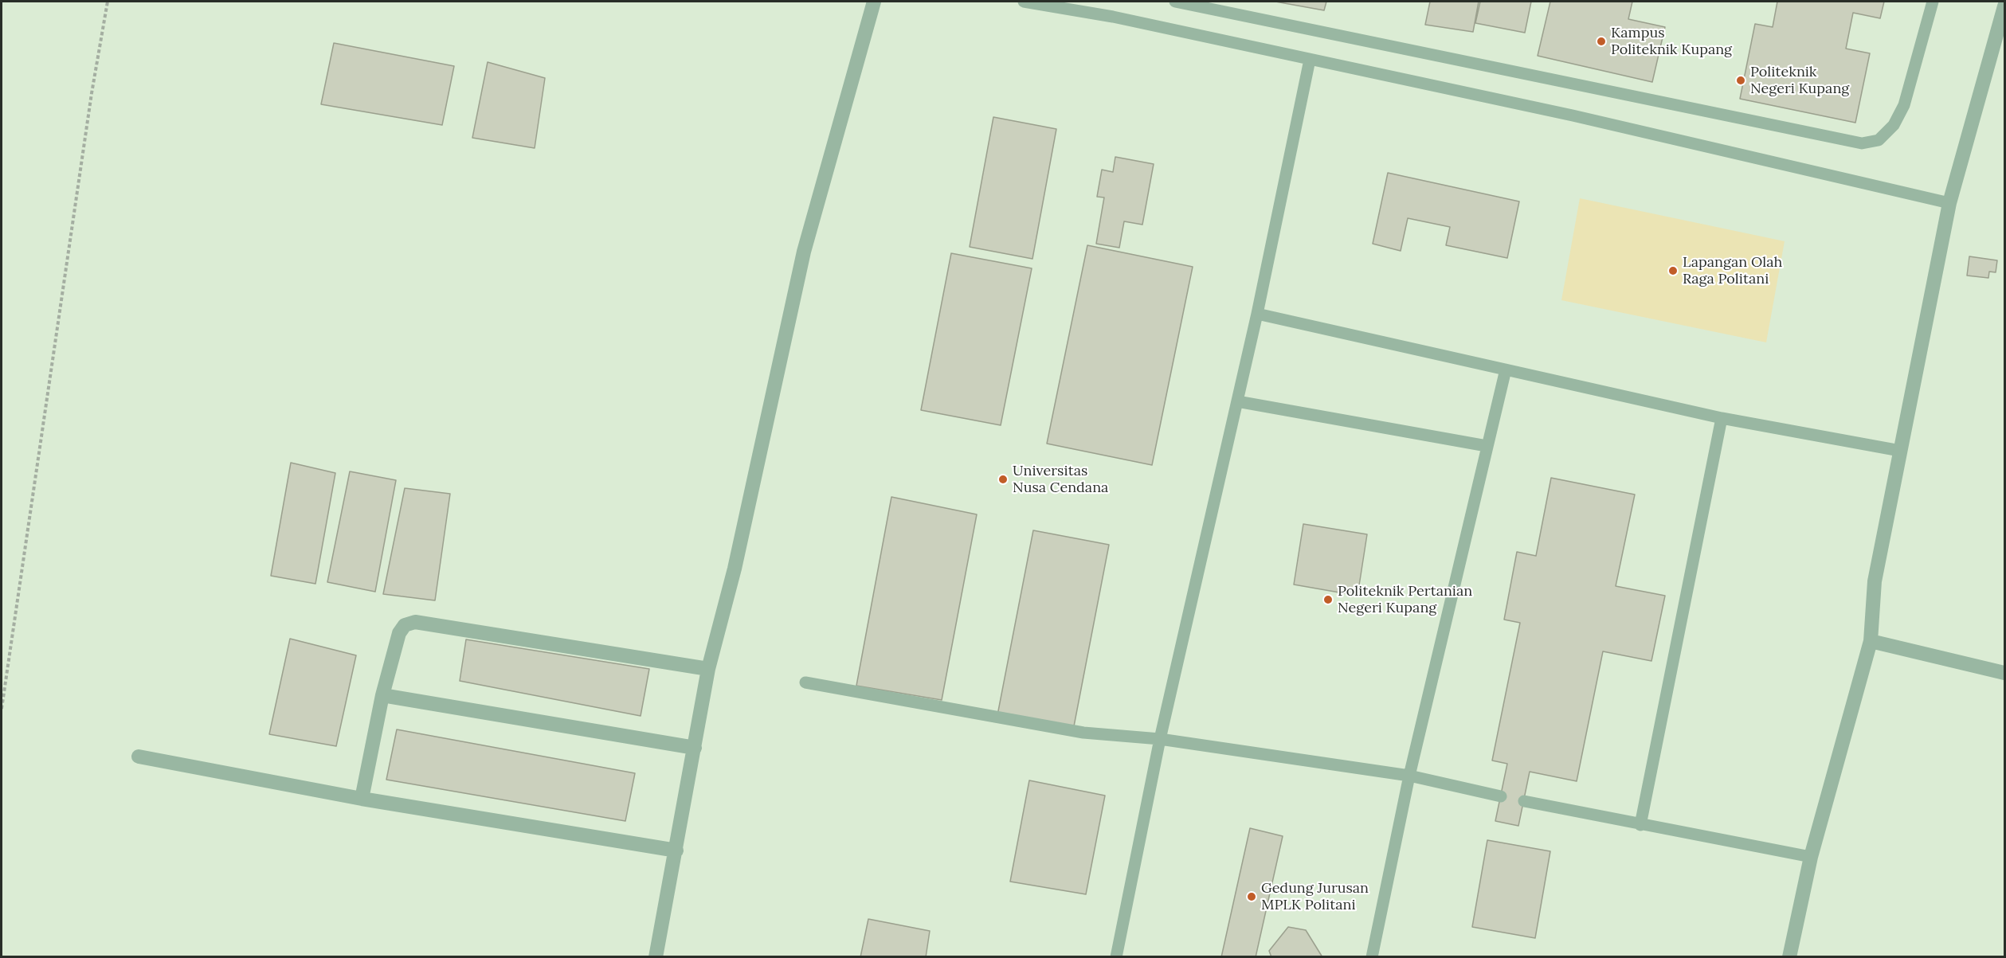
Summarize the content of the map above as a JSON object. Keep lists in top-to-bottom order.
{
  "places": [
    "Kampus Politeknik Kupang",
    "Politeknik Negeri Kupang",
    "Lapangan Olah Raga Politani",
    "Universitas Nusa Cendana",
    "Politeknik Pertanian Negeri Kupang",
    "Gedung Jurusan MPLK Politani"
  ]
}
